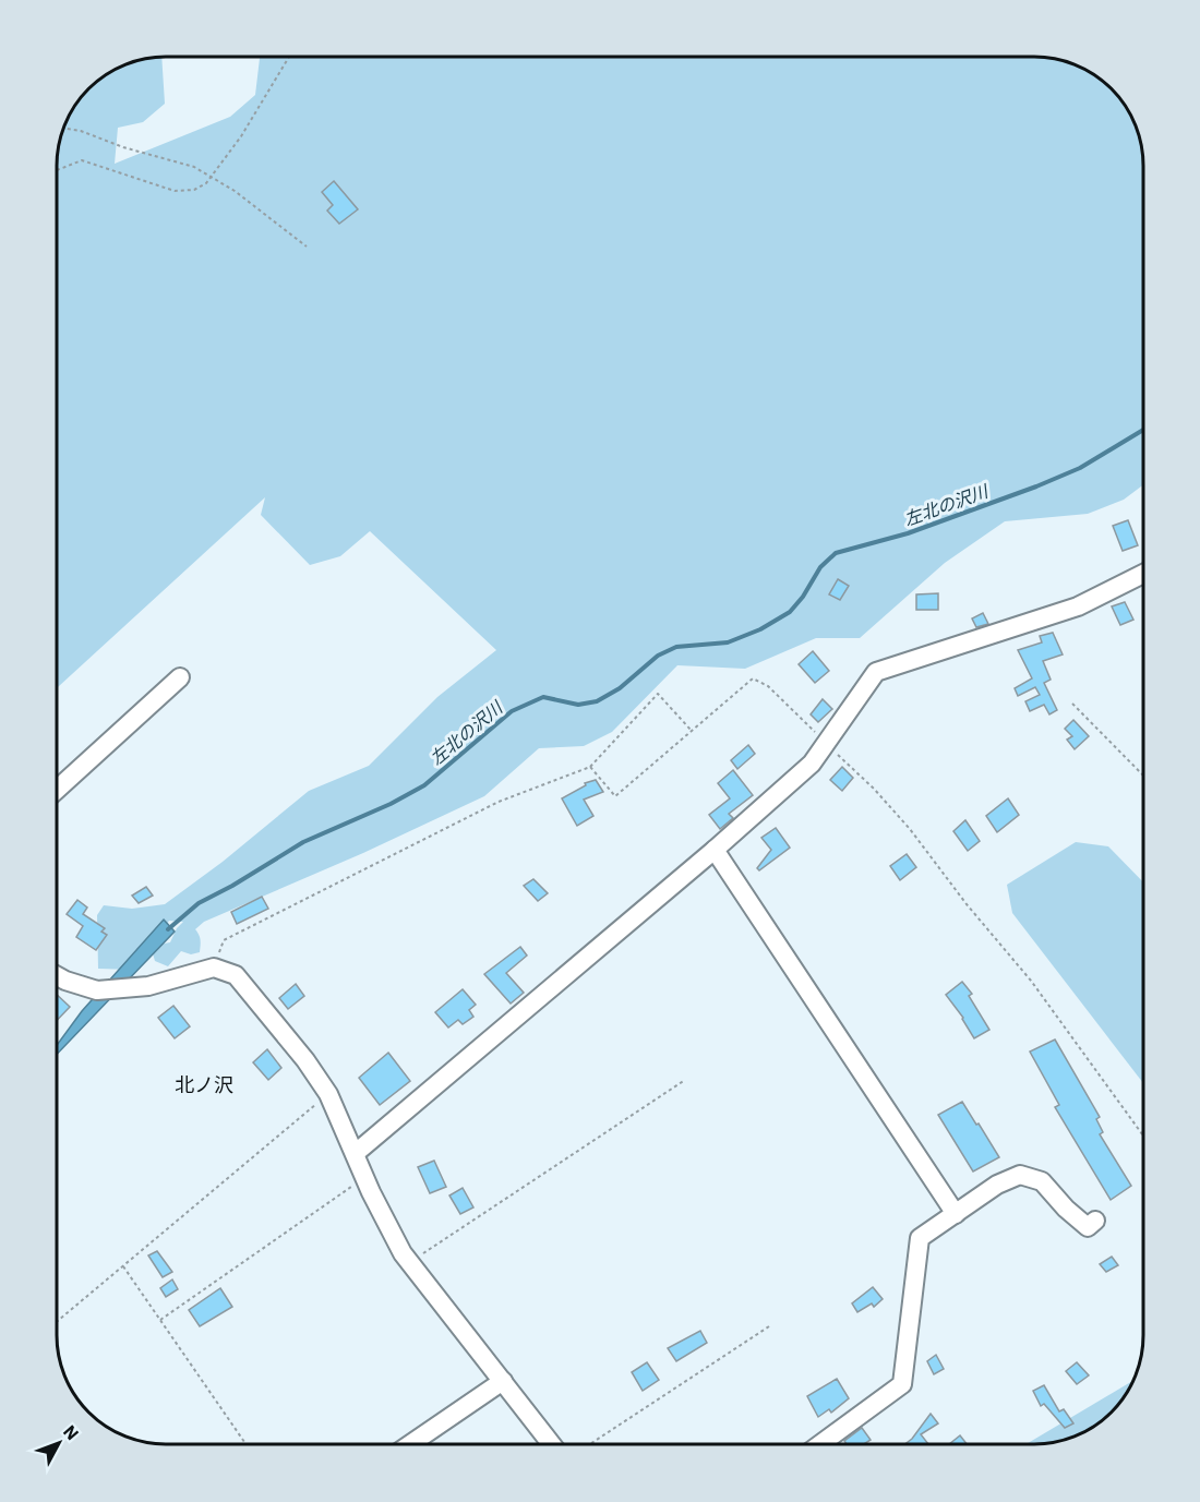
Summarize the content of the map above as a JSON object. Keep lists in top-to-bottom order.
{
  "districts": ["北ノ沢"],
  "water": ["左北の沢川"],
  "north": "top right"
}
